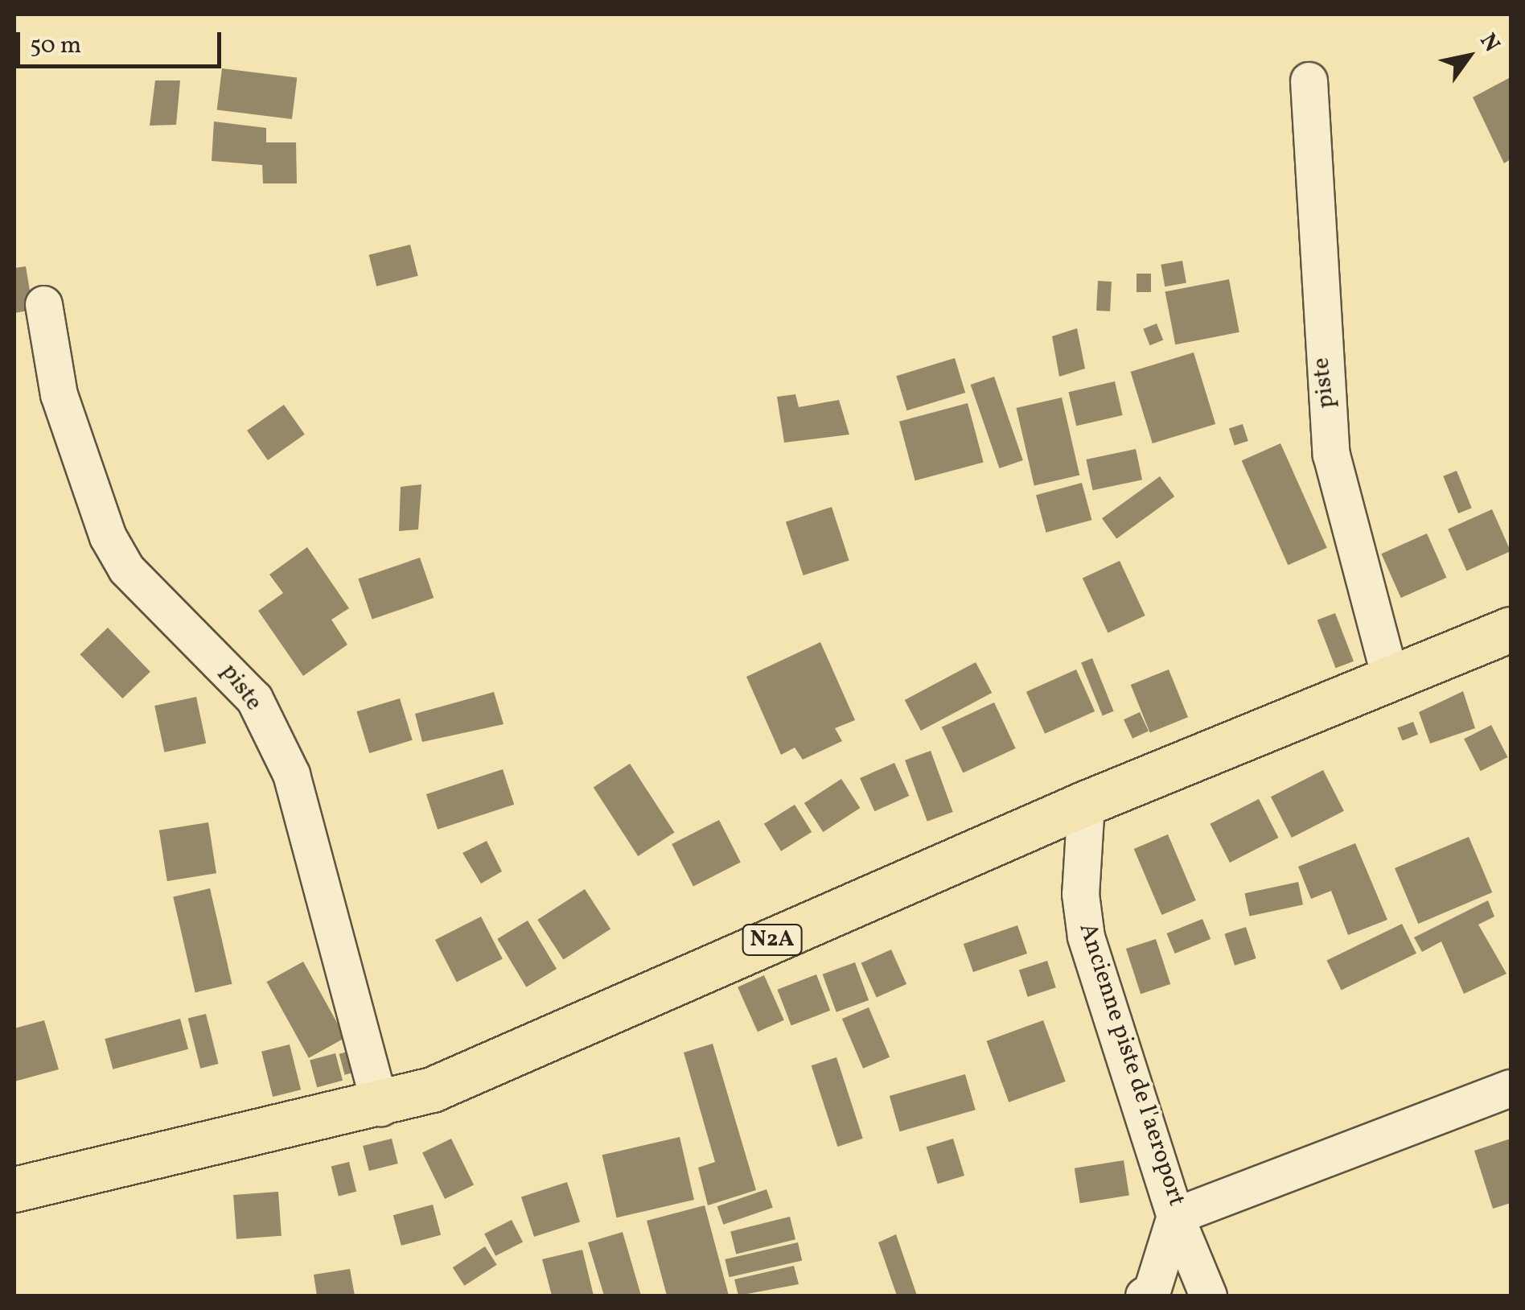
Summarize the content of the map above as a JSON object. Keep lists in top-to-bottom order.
{
  "streets": {
    "highway": ["N2A"],
    "street": ["piste", "Ancienne piste de l'aeroport"]
  },
  "crossings": [
    ["piste", "N2A"],
    ["N2A", "Ancienne piste de l'aeroport"]
  ],
  "scale_bar": "50 m",
  "north": "top right"
}
